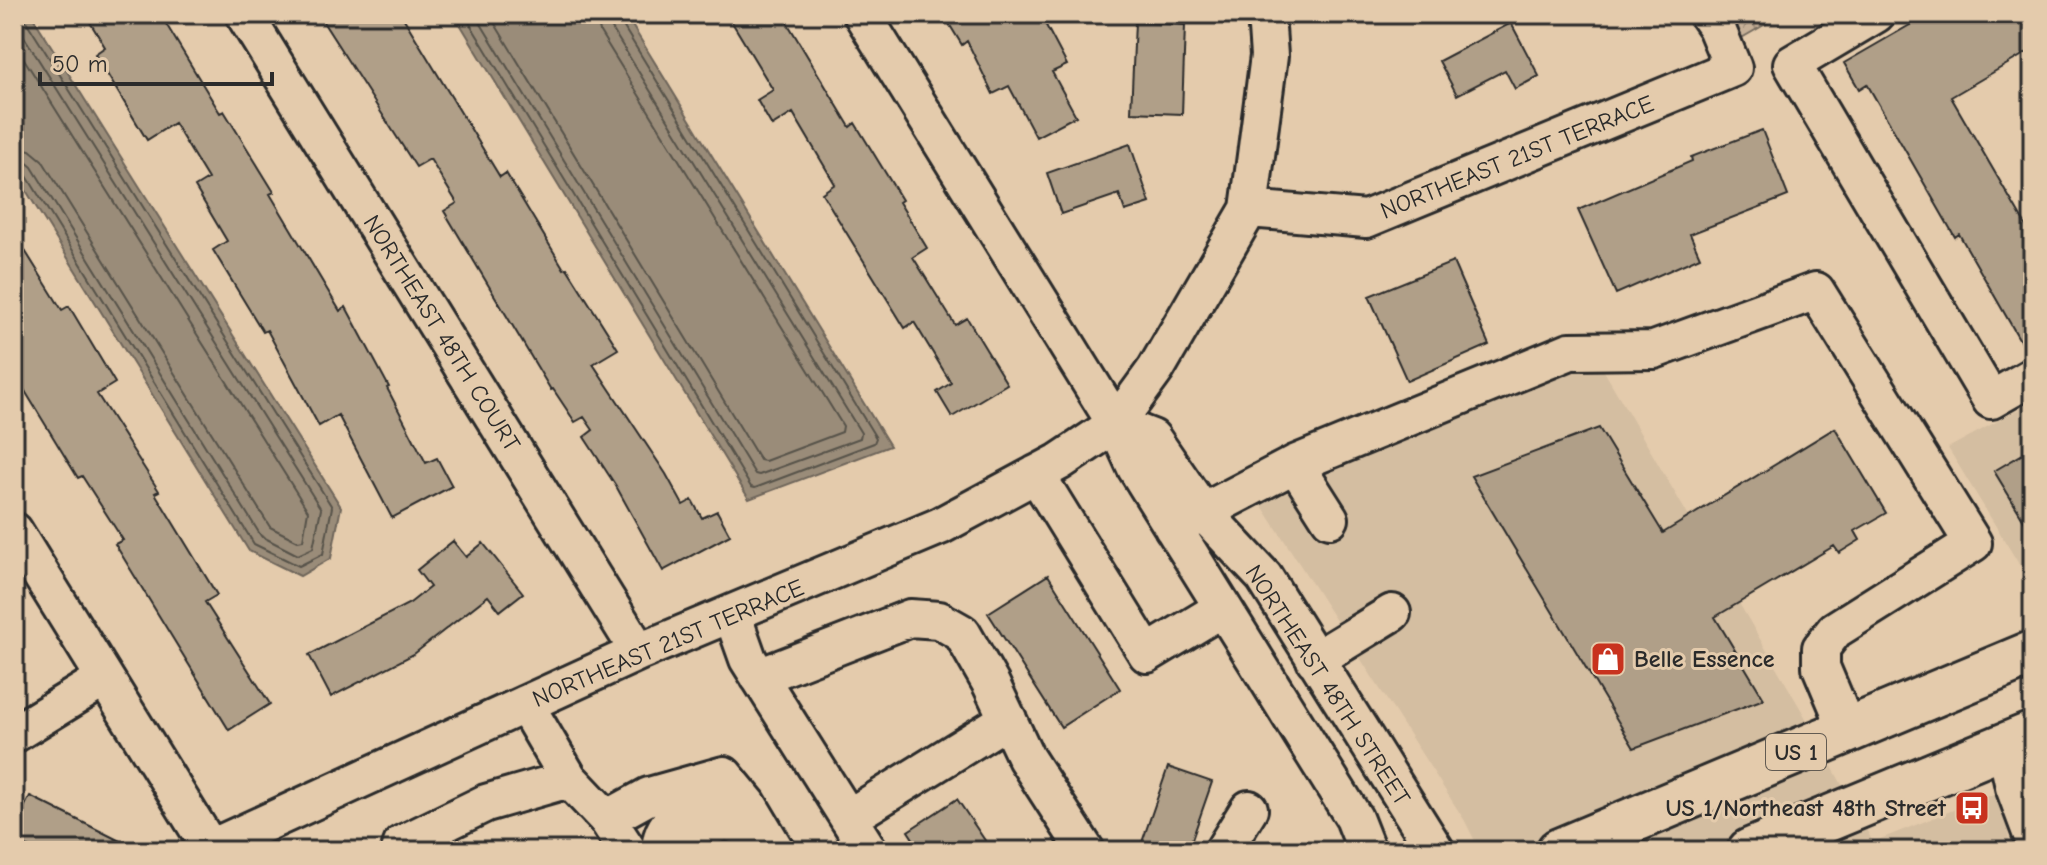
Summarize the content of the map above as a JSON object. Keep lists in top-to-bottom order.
{
  "streets": {
    "main road": ["US 1"],
    "street": ["NORTHEAST 21ST TERRACE", "NORTHEAST 48TH COURT", "NORTHEAST 48TH STREET"]
  },
  "crossings": [
    ["NORTHEAST 21ST TERRACE", "NORTHEAST 48TH COURT"],
    ["NORTHEAST 21ST TERRACE", "NORTHEAST 48TH STREET"]
  ],
  "places": {
    "shop": ["Belle Essence"],
    "bus stop": ["US 1/Northeast 48th Street"]
  },
  "scale_bar": "50 m"
}
